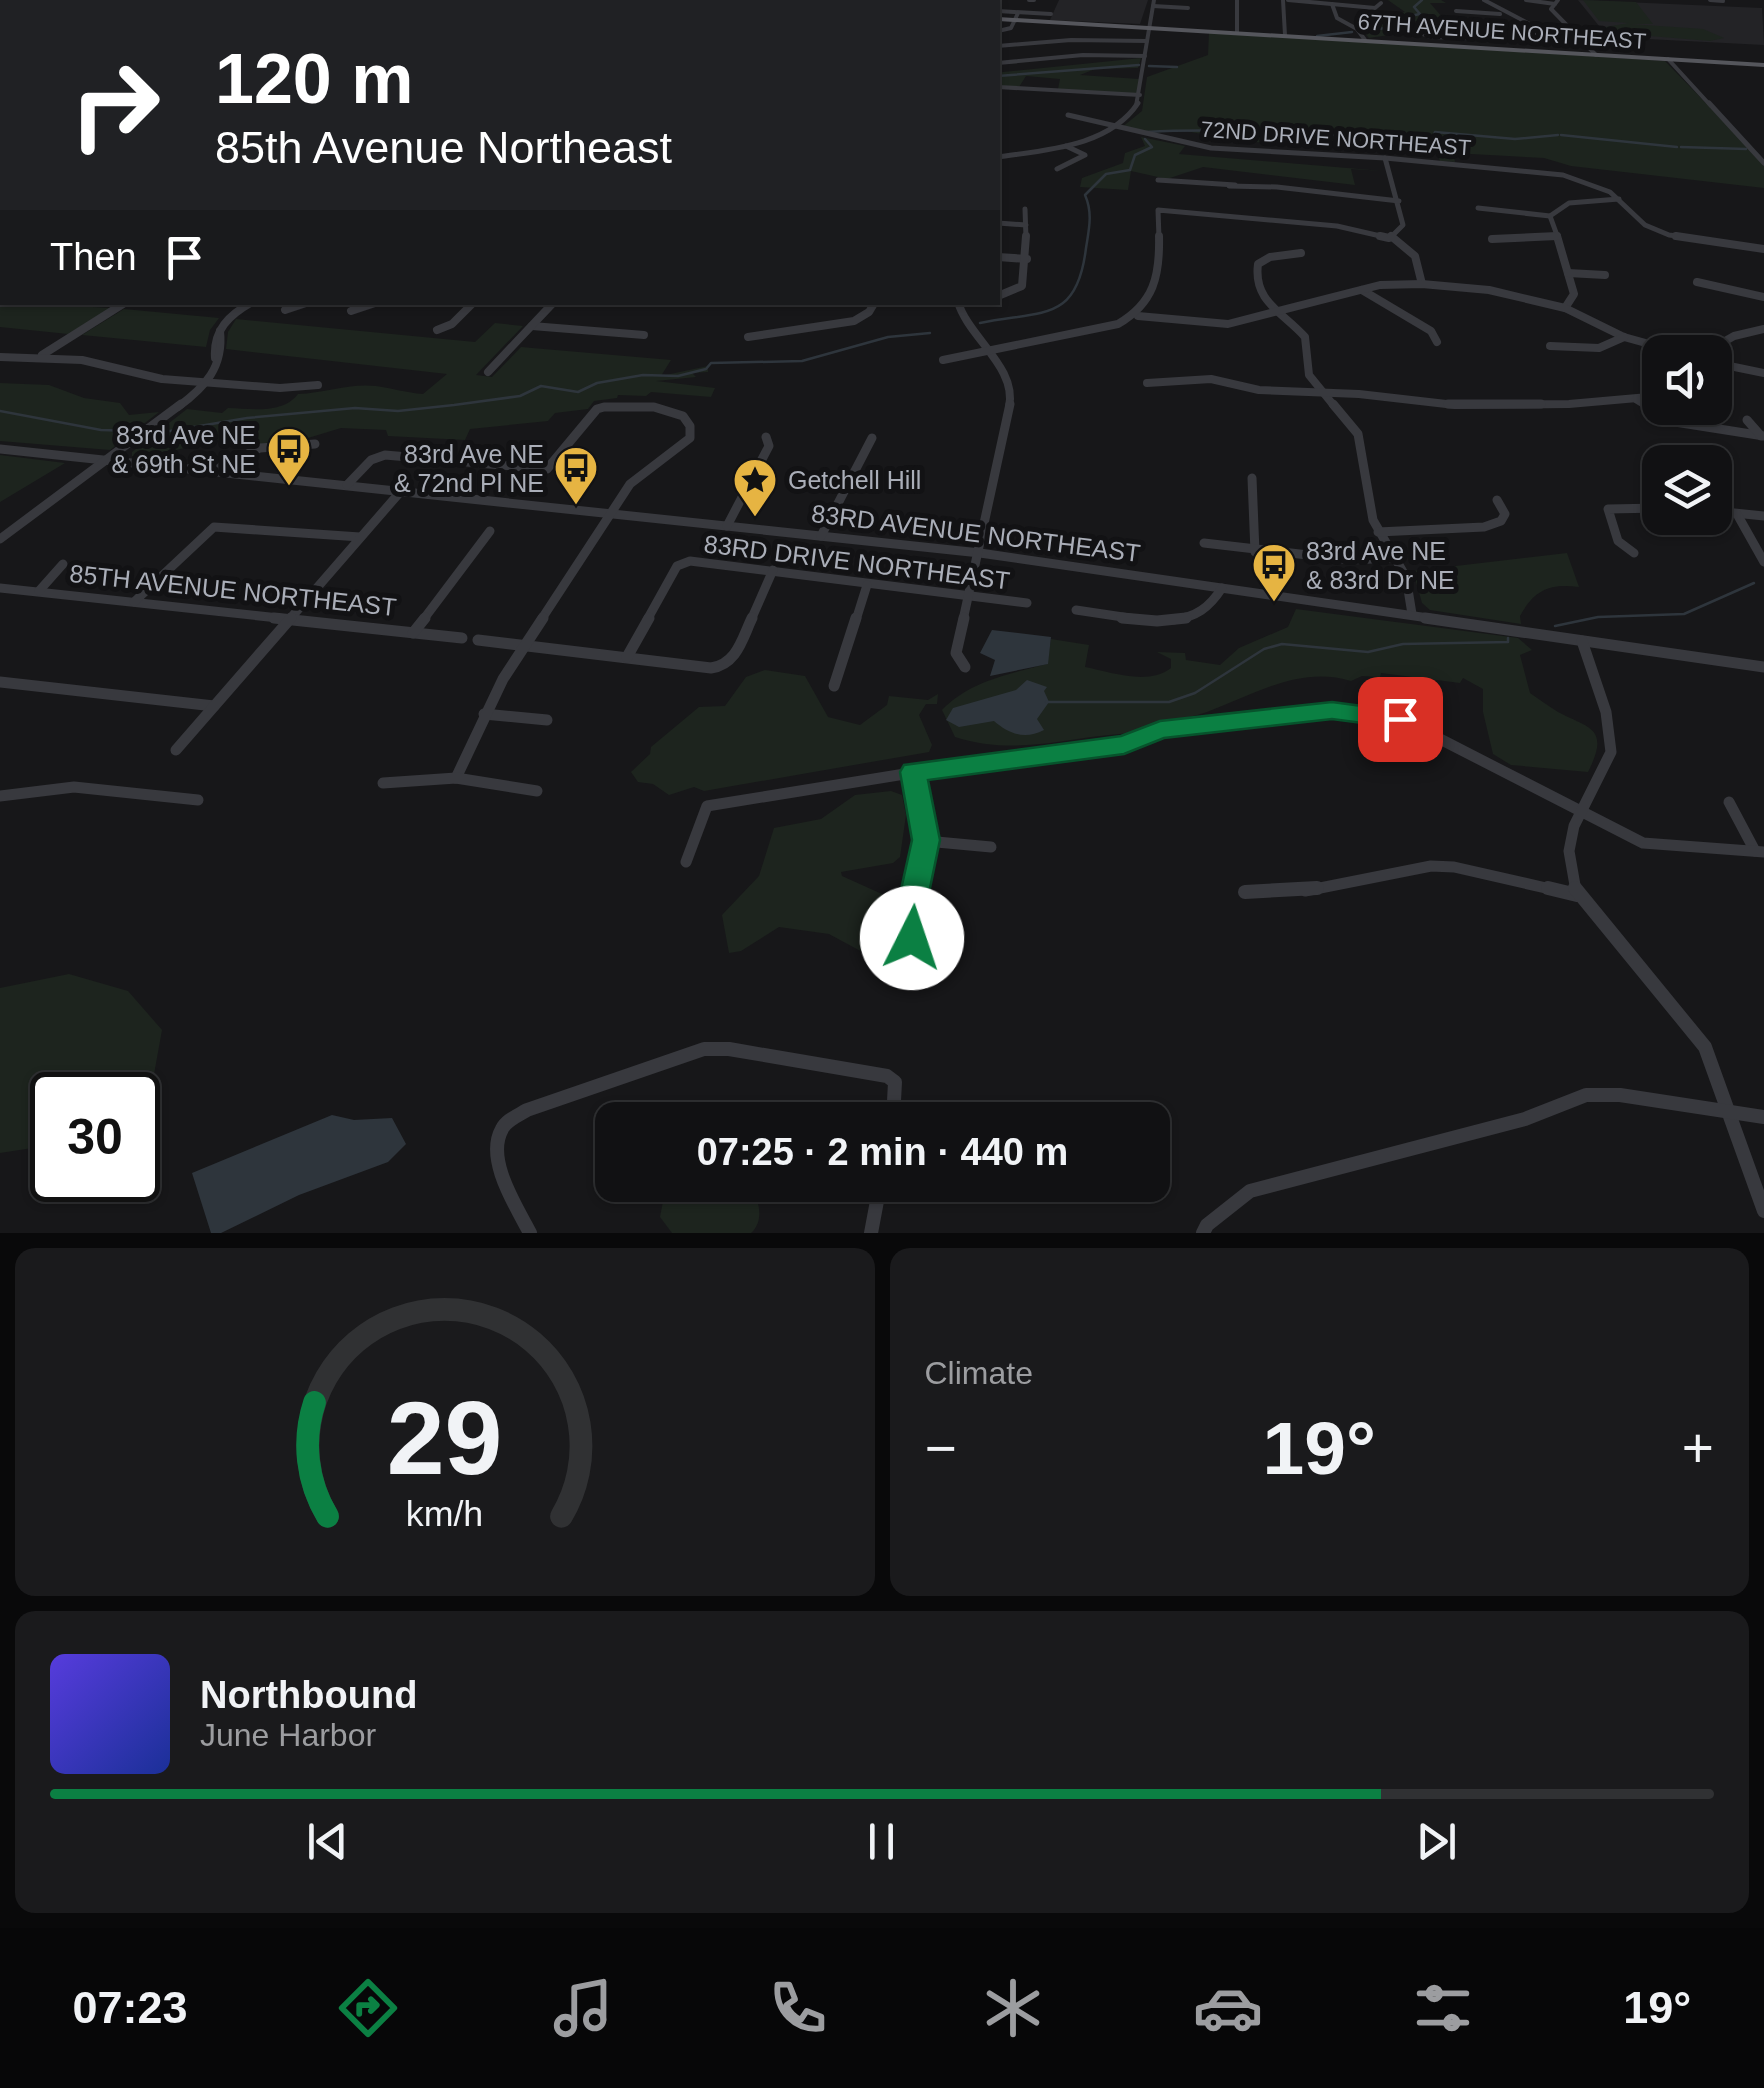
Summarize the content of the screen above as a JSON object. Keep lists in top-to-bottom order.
{
  "streets": {
    "main road": ["67TH AVENUE NORTHEAST"],
    "street": [
      "72ND DRIVE NORTHEAST",
      "83RD AVENUE NORTHEAST",
      "83RD DRIVE NORTHEAST",
      "85TH AVENUE NORTHEAST"
    ]
  },
  "places": {
    "bus stop": ["83rd Ave NE & 69th St NE", "83rd Ave NE & 72nd Pl NE", "83rd Ave NE & 83rd Dr NE"],
    "place": ["Getchell Hill"]
  },
  "page": {
    "turn": ["120 m", "85th Avenue Northeast"],
    "then": "Then",
    "limit": "30",
    "trip": "07:25 · 2 min · 440 m",
    "tile": "Climate",
    "heat": ["−", "19°", "+"],
    "song": ["Northbound", "June Harbor"],
    "tabs": ["07:23", "19°"],
    "gauge": ["29", "km/h"]
  }
}
